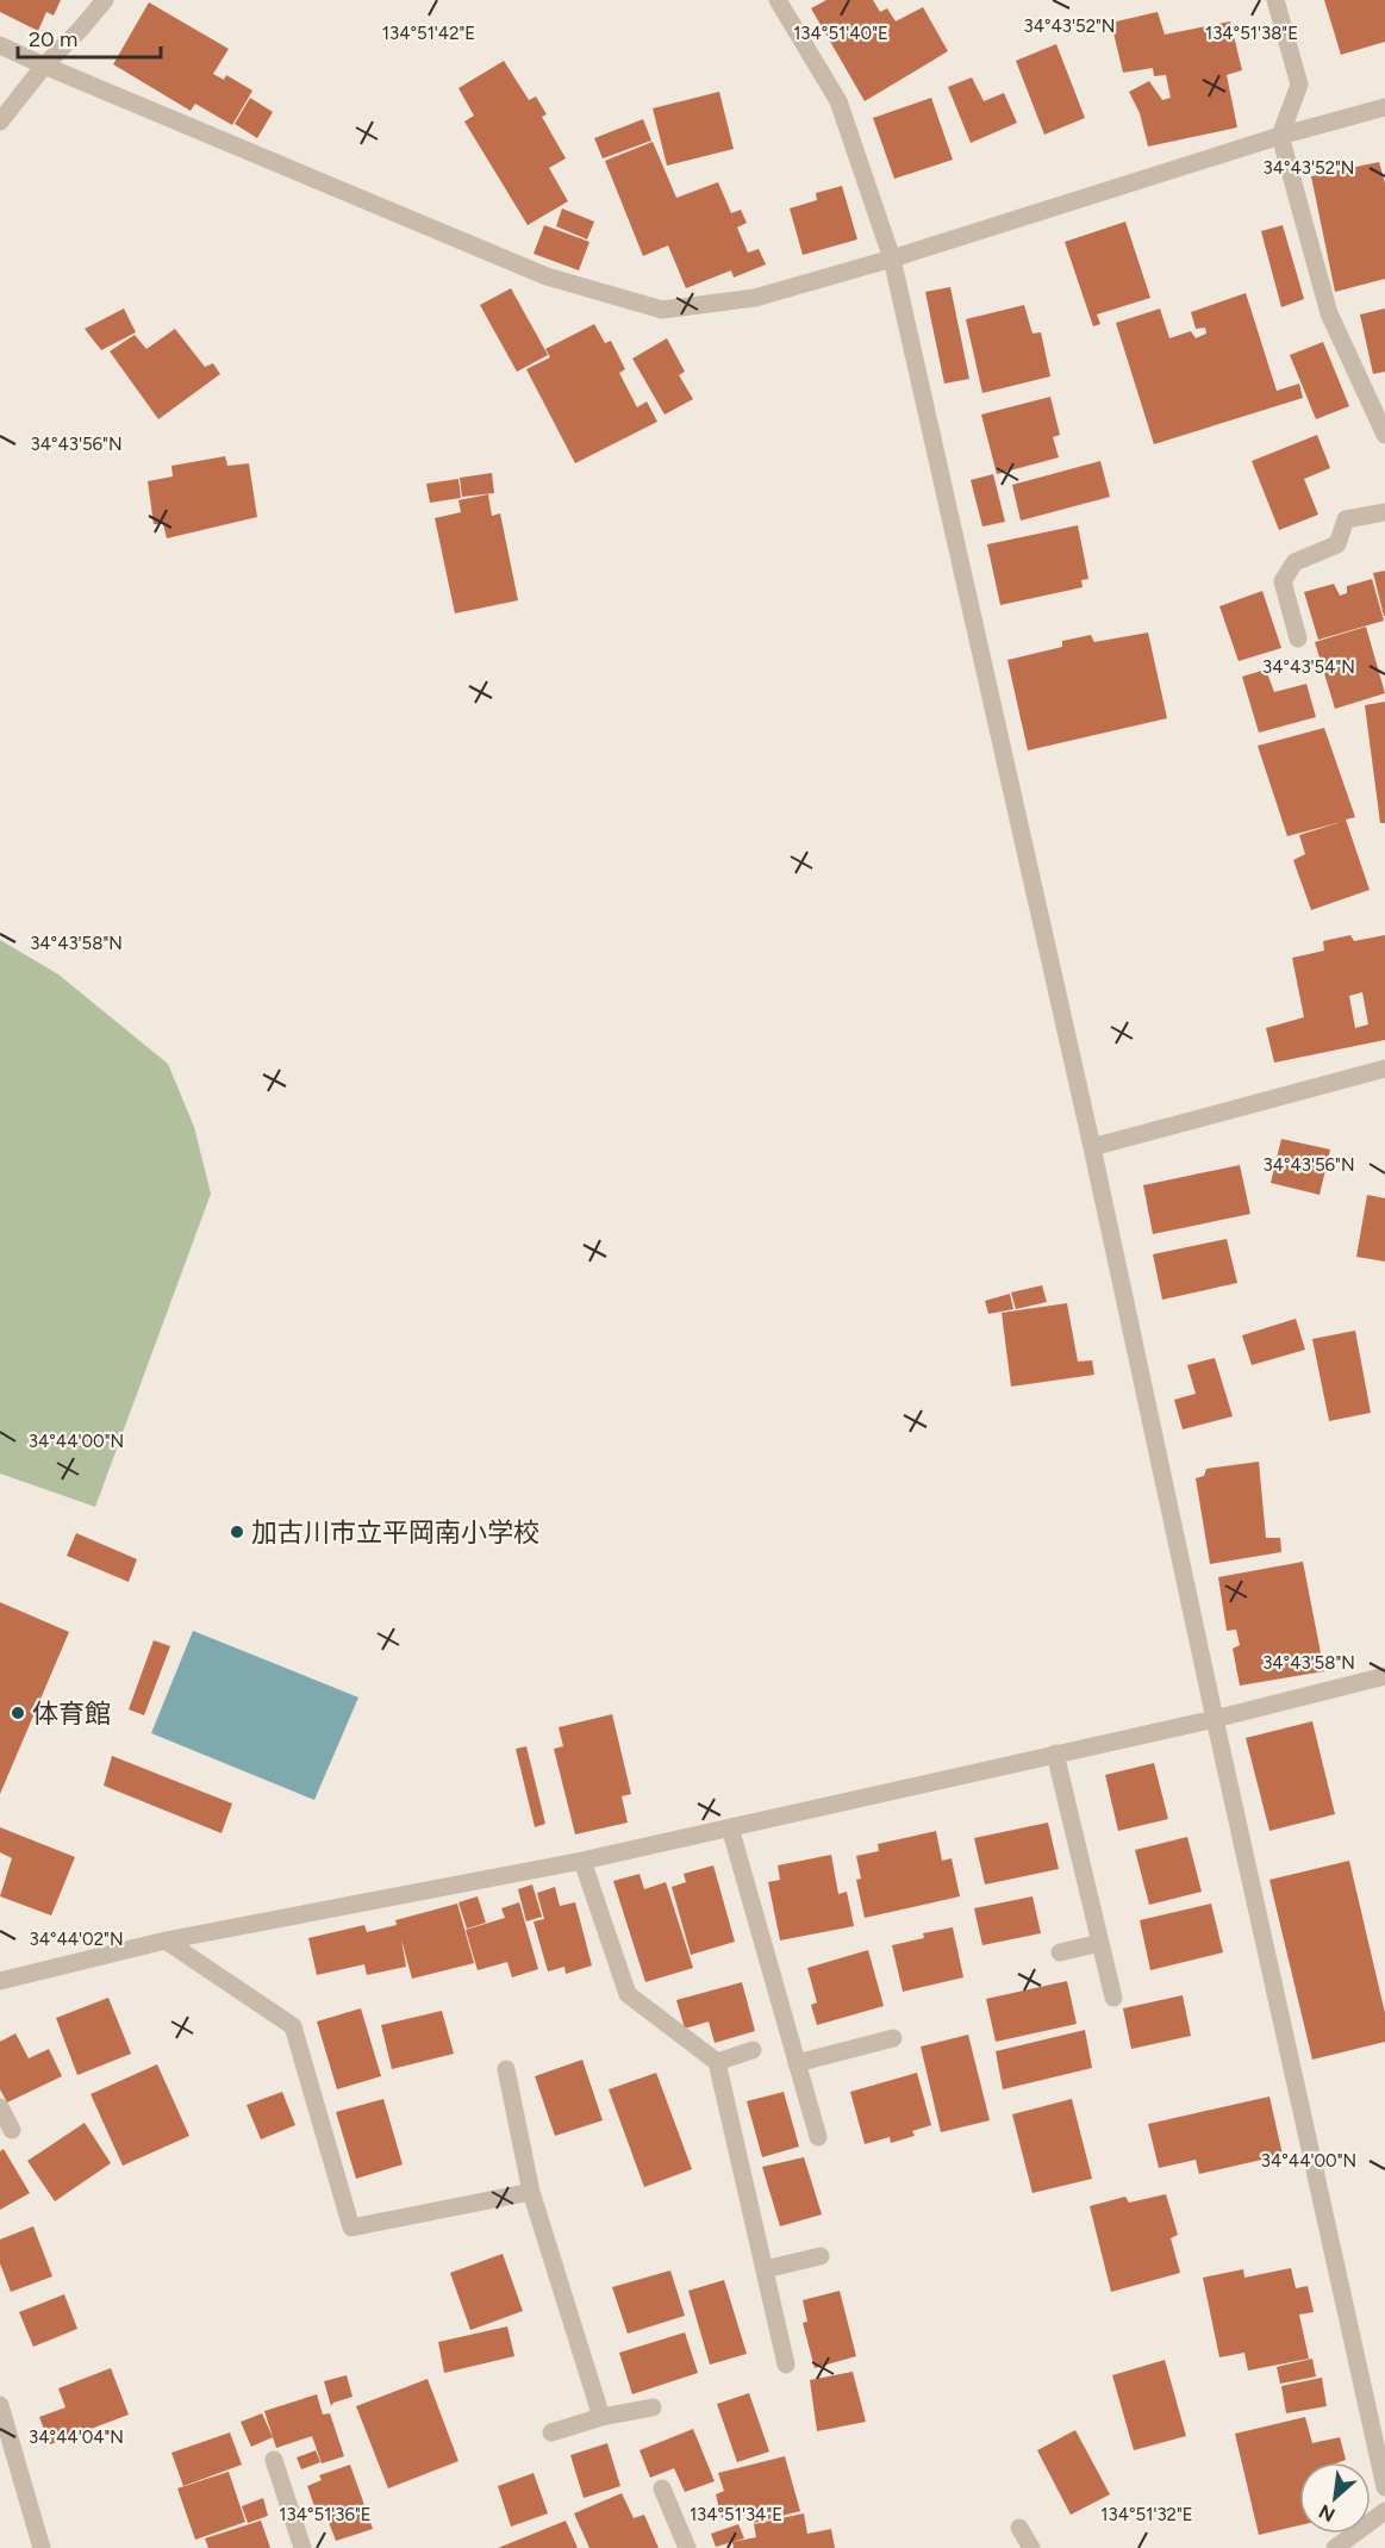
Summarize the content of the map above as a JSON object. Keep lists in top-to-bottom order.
{
  "places": ["加古川市立平岡南小学校", "体育館"],
  "scale_bar": "20 m",
  "north": "bottom left",
  "coordinates": [
    "34°43'52\"N",
    "134°51'42\"E",
    "134°51'40\"E",
    "134°51'38\"E",
    "34°43'56\"N",
    "34°43'54\"N",
    "34°43'58\"N",
    "34°44'00\"N",
    "34°44'02\"N",
    "34°44'04\"N",
    "134°51'36\"E",
    "134°51'34\"E",
    "134°51'32\"E"
  ]
}
